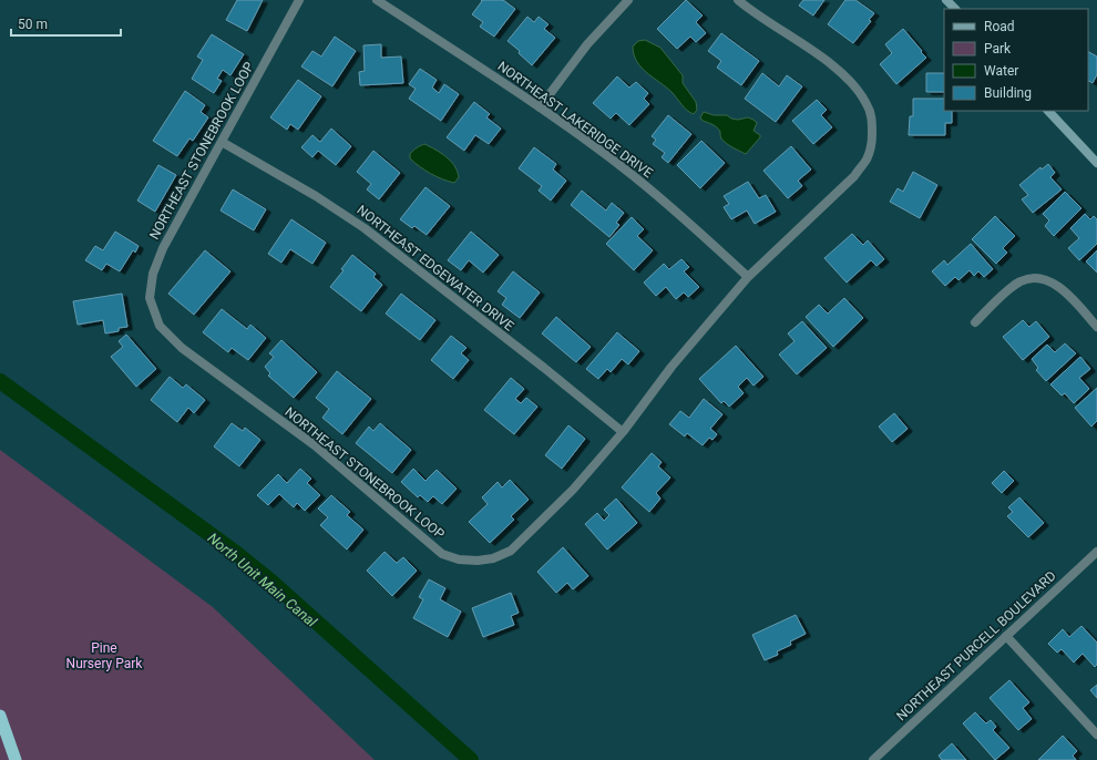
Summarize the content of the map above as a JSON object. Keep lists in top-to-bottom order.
{
  "streets": {
    "street": [
      "NORTHEAST LAKERIDGE DRIVE",
      "NORTHEAST STONEBROOK LOOP",
      "NORTHEAST EDGEWATER DRIVE",
      "NORTHEAST PURCELL BOULEVARD"
    ]
  },
  "crossings": [
    ["NORTHEAST LAKERIDGE DRIVE", "NORTHEAST STONEBROOK LOOP"],
    ["NORTHEAST STONEBROOK LOOP", "NORTHEAST EDGEWATER DRIVE"]
  ],
  "water": ["North Unit Main Canal"],
  "parks": ["Pine Nursery Park"],
  "legend": [
    "Road",
    "Park",
    "Water",
    "Building"
  ],
  "scale_bar": "50 m"
}
